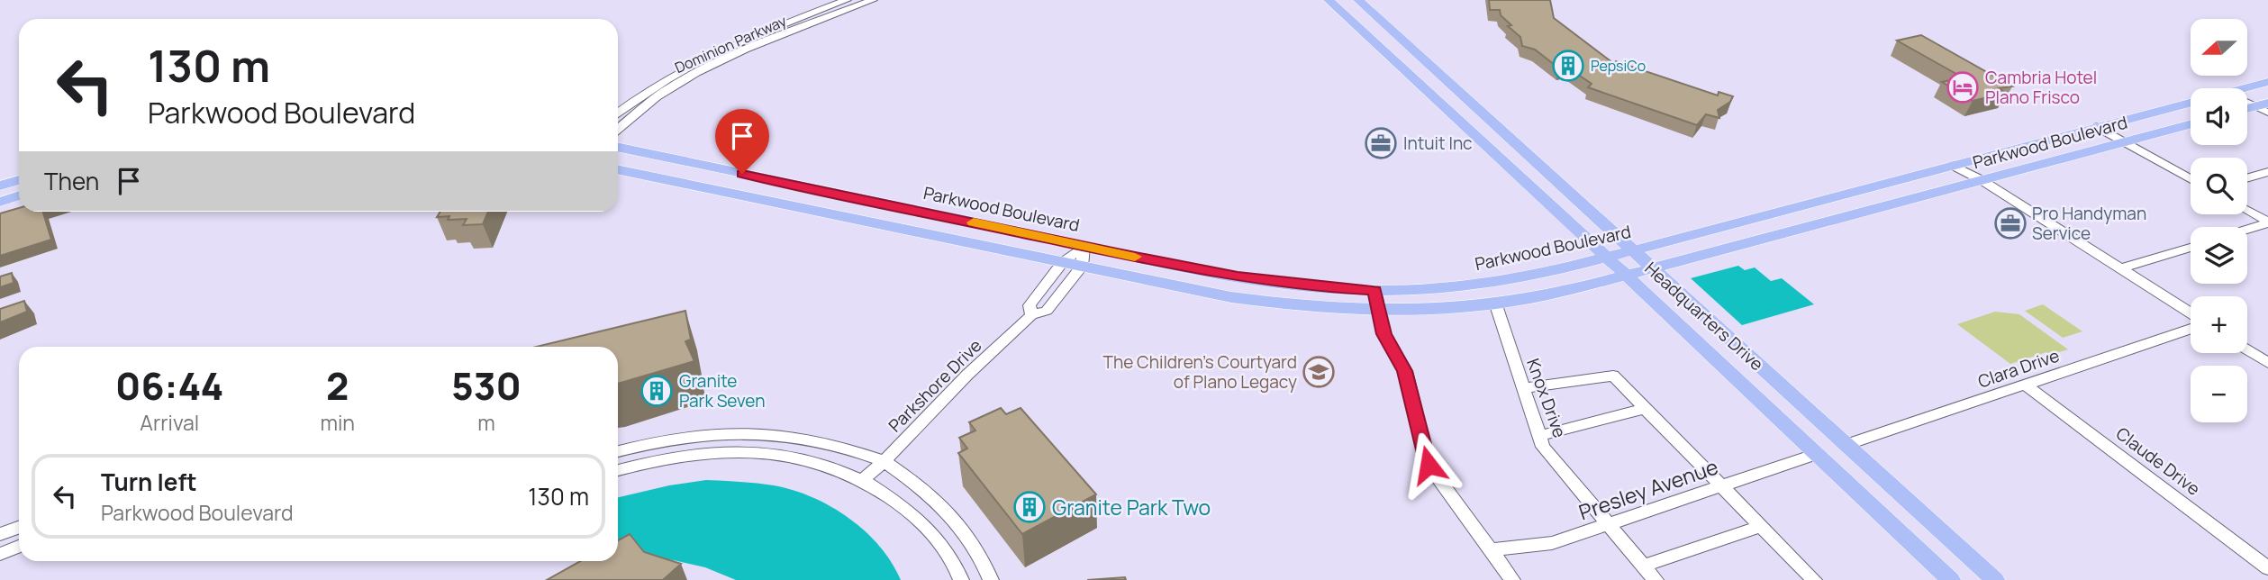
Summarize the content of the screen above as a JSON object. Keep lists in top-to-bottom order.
{
  "streets": {
    "main road": ["Parkwood Boulevard", "Headquarters Drive"],
    "street": [
      "Dominion Parkway",
      "Clara Drive",
      "Parkshore Drive",
      "Knox Drive",
      "Claude Drive",
      "Presley Avenue"
    ]
  },
  "crossings": [
    ["Parkwood Boulevard", "Headquarters Drive"],
    ["Parkwood Boulevard", "Parkshore Drive"],
    ["Parkwood Boulevard", "Knox Drive"],
    ["Headquarters Drive", "Clara Drive"],
    ["Headquarters Drive", "Presley Avenue"],
    ["Clara Drive", "Claude Drive"],
    ["Knox Drive", "Presley Avenue"]
  ],
  "places": {
    "building": ["PepsiCo", "Granite Park Seven", "Granite Park Two"],
    "hotel": ["Cambria Hotel Plano Frisco"],
    "office": ["Intuit Inc", "Pro Handyman Service"],
    "school or university": ["The Children's Courtyard of Plano Legacy"]
  },
  "north": "left",
  "page": {
    "map_buttons": ["+", "−"],
    "turn": ["130 m", "Parkwood Boulevard"],
    "then": "Then",
    "eta": [
      "06:44",
      "Arrival",
      "2",
      "min",
      "530",
      "m"
    ],
    "list": [
      {
        "name": "Turn left",
        "note": "Parkwood Boulevard",
        "value": "130 m"
      }
    ]
  }
}
